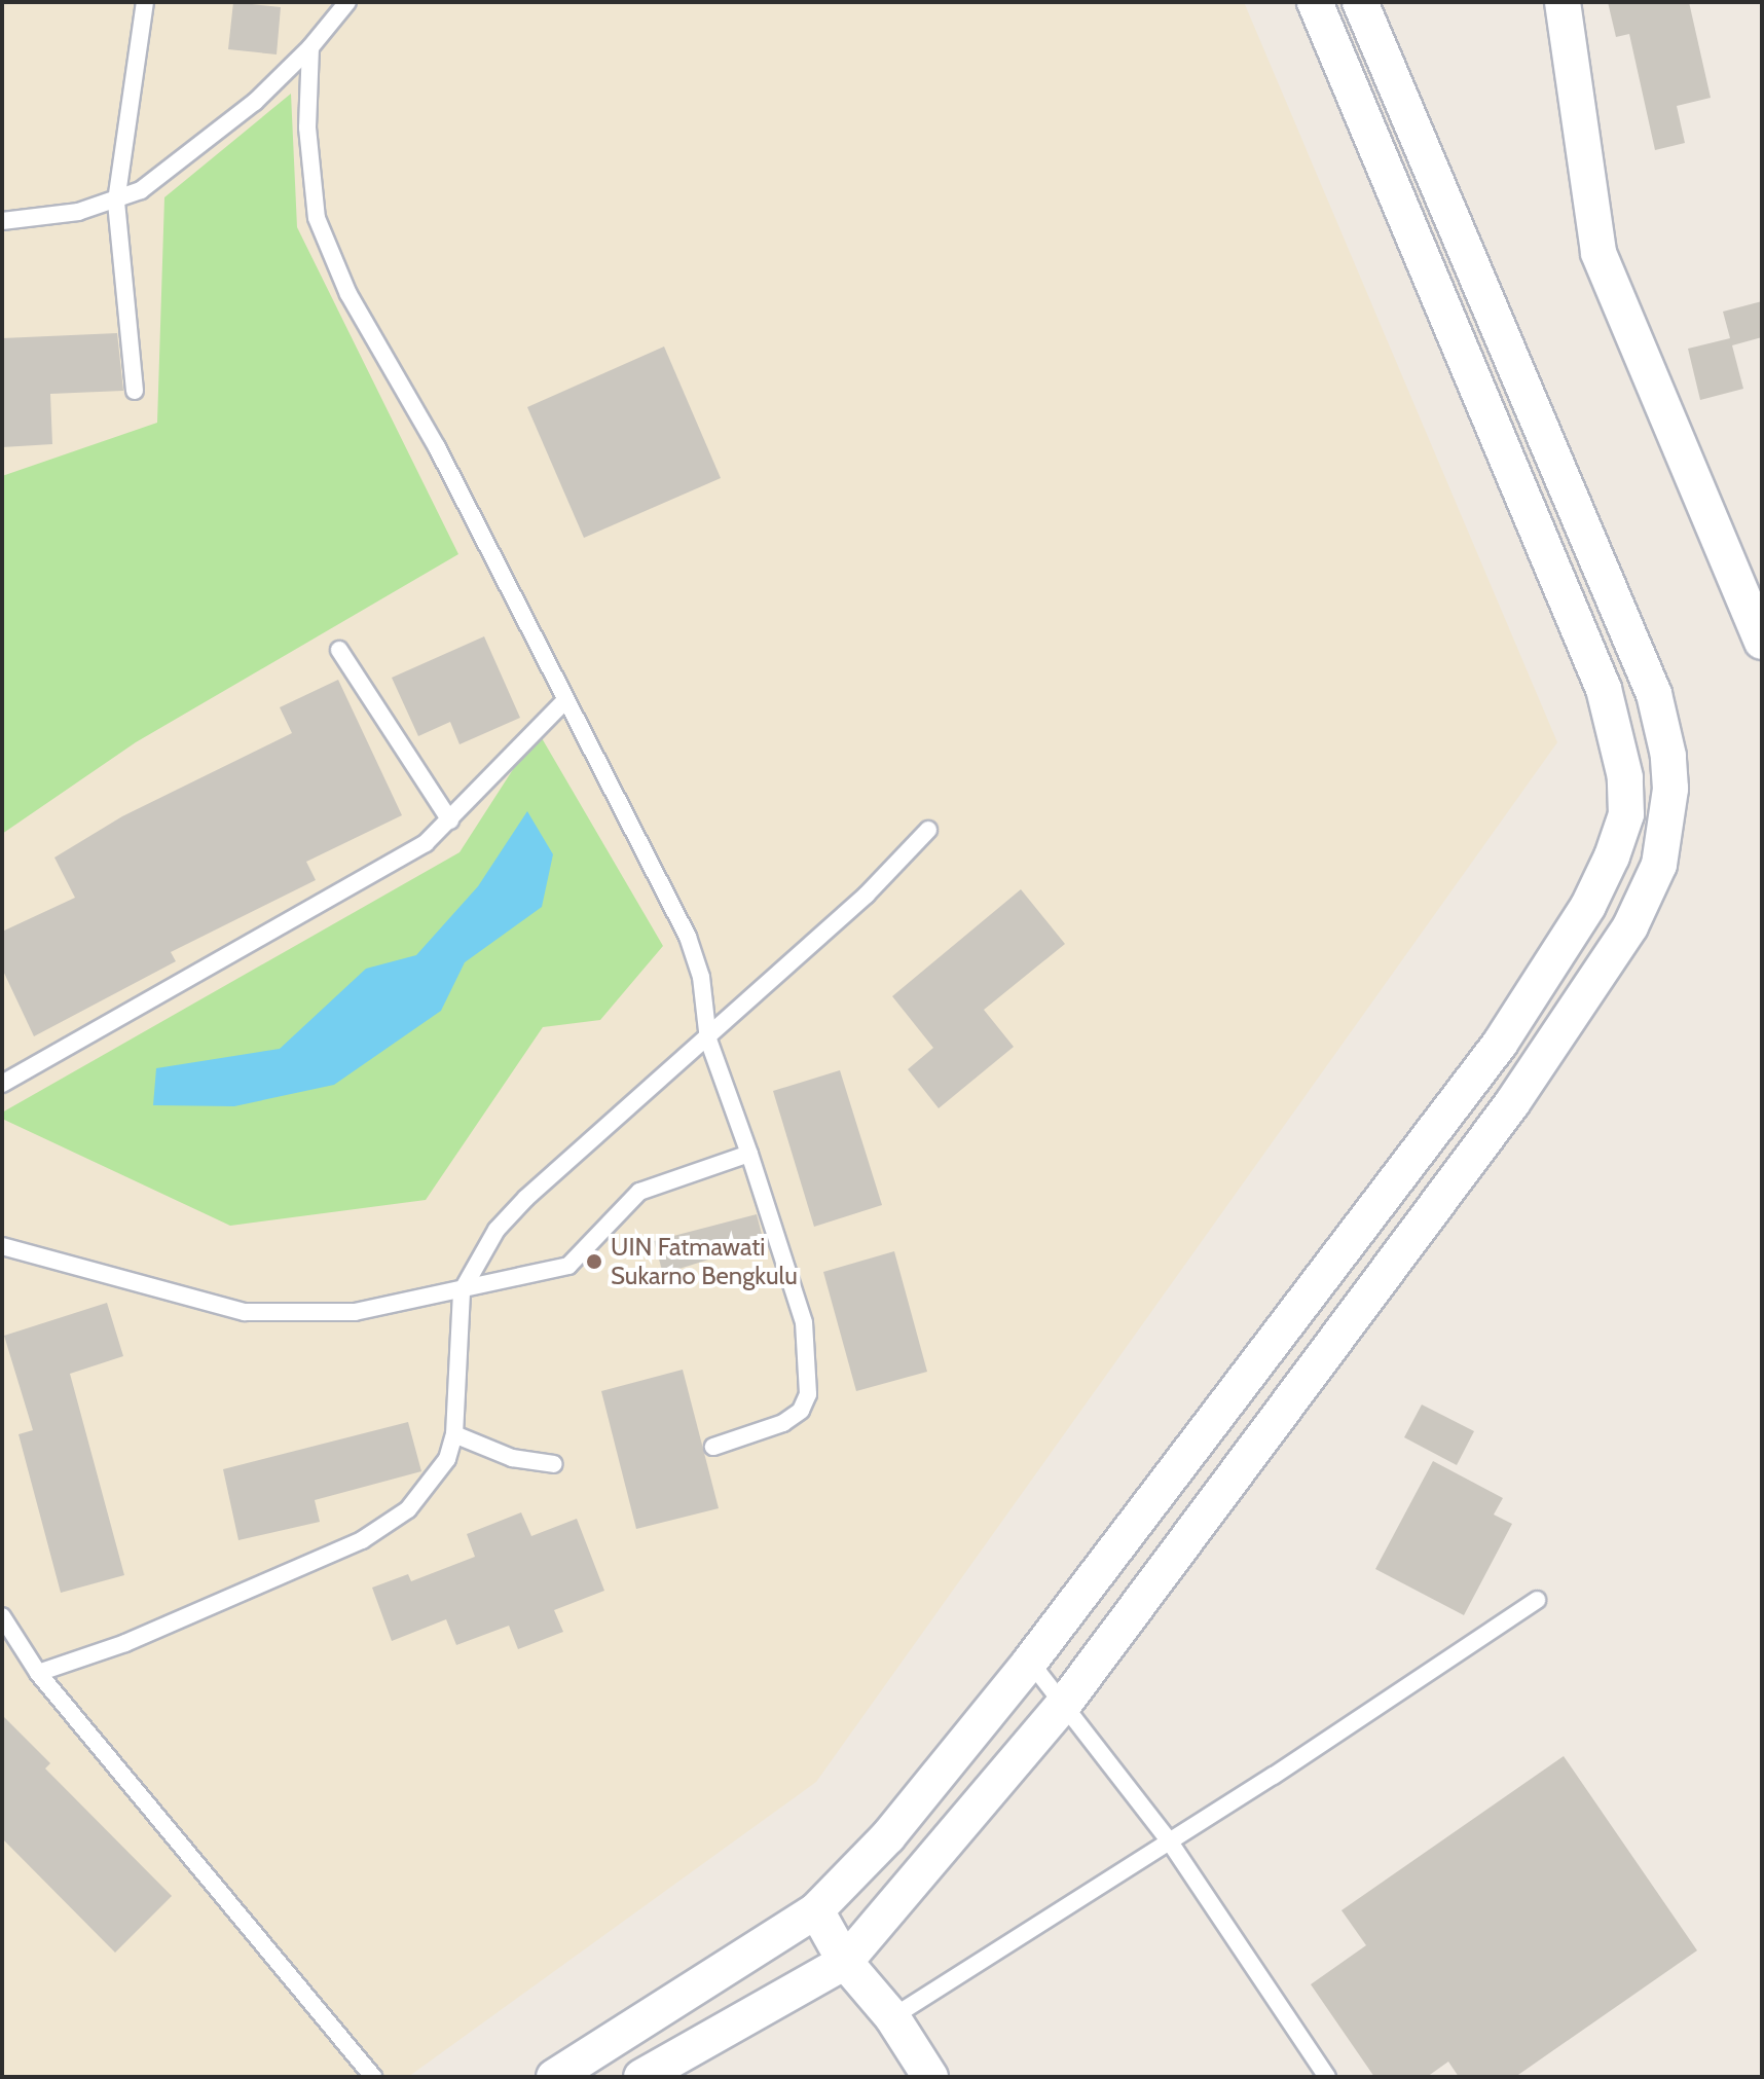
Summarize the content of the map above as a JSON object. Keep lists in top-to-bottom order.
{
  "places": ["UIN Fatmawati Sukarno Bengkulu"]
}
